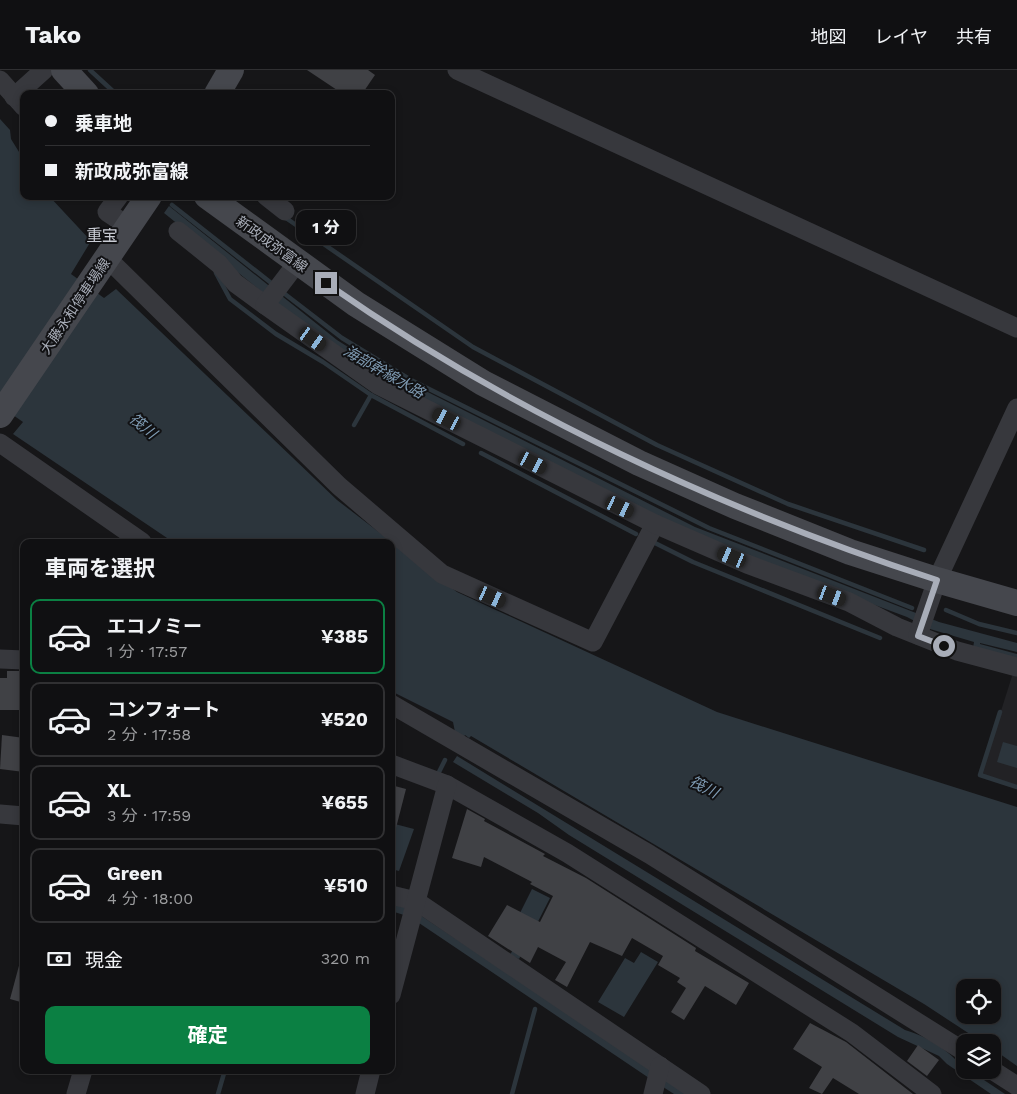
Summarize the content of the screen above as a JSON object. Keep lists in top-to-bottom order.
{
  "streets": {
    "main road": ["新政成弥富線", "大藤永和停車場線"]
  },
  "districts": ["重宝"],
  "water": ["海部幹線水路", "筏川"],
  "page": {
    "header": "Tako",
    "nav": ["地図", "レイヤ", "共有"],
    "banner": ["乗車地", "新政成弥富線"],
    "bubble": "1 分",
    "heading": "車両を選択",
    "list": [
      {
        "name": "エコノミー",
        "note": "1 分 · 17:57",
        "value": "¥385"
      },
      {
        "name": "コンフォート",
        "note": "2 分 · 17:58",
        "value": "¥520"
      },
      {
        "name": "XL",
        "note": "3 分 · 17:59",
        "value": "¥655"
      },
      {
        "name": "Green",
        "note": "4 分 · 18:00",
        "value": "¥510"
      }
    ],
    "pay": ["現金", "320 m"],
    "buttons": "確定"
  }
}
